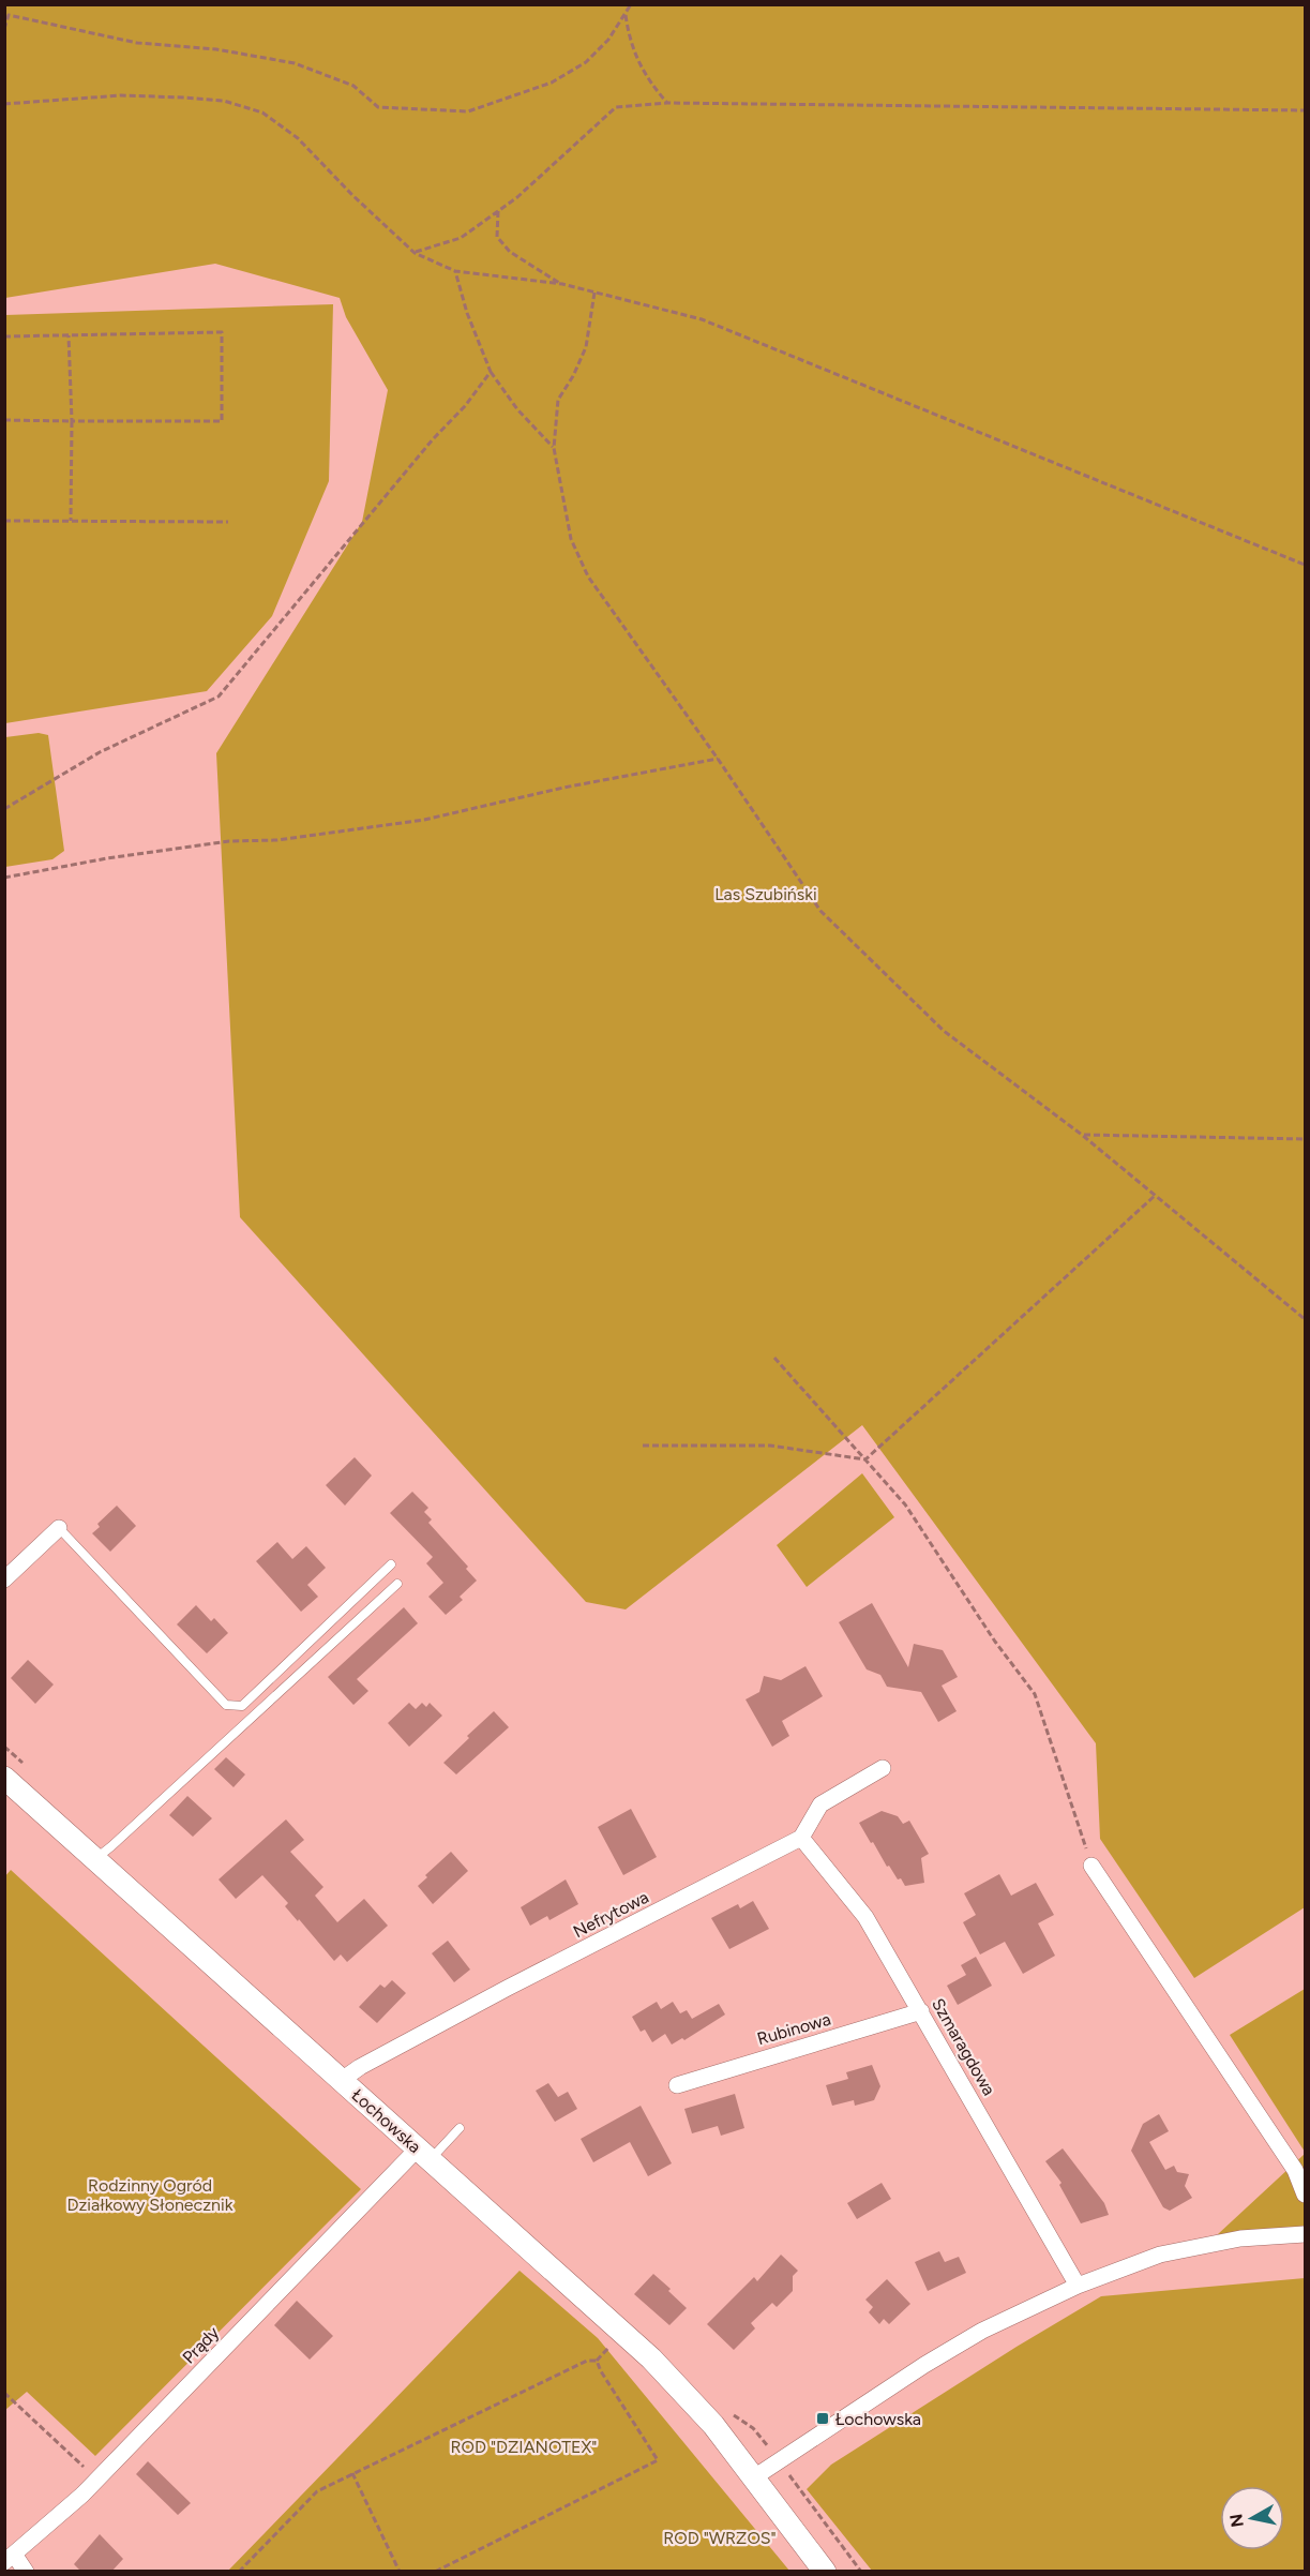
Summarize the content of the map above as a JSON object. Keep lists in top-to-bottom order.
{
  "streets": {
    "main road": ["Łochowska"],
    "street": [
      "Nefrytowa",
      "Rubinowa",
      "Szmaragdowa",
      "Prądy"
    ]
  },
  "crossings": [
    ["Nefrytowa", "Szmaragdowa"],
    ["Nefrytowa", "Łochowska"],
    ["Rubinowa", "Szmaragdowa"],
    ["Łochowska", "Prądy"]
  ],
  "parks": [
    "Las Szubiński",
    "Rodzinny Ogród Działkowy Słonecznik",
    "ROD \"DZIANOTEX\"",
    "ROD \"WRZOS\""
  ],
  "places": {
    "transit": ["Łochowska"]
  },
  "north": "left"
}
